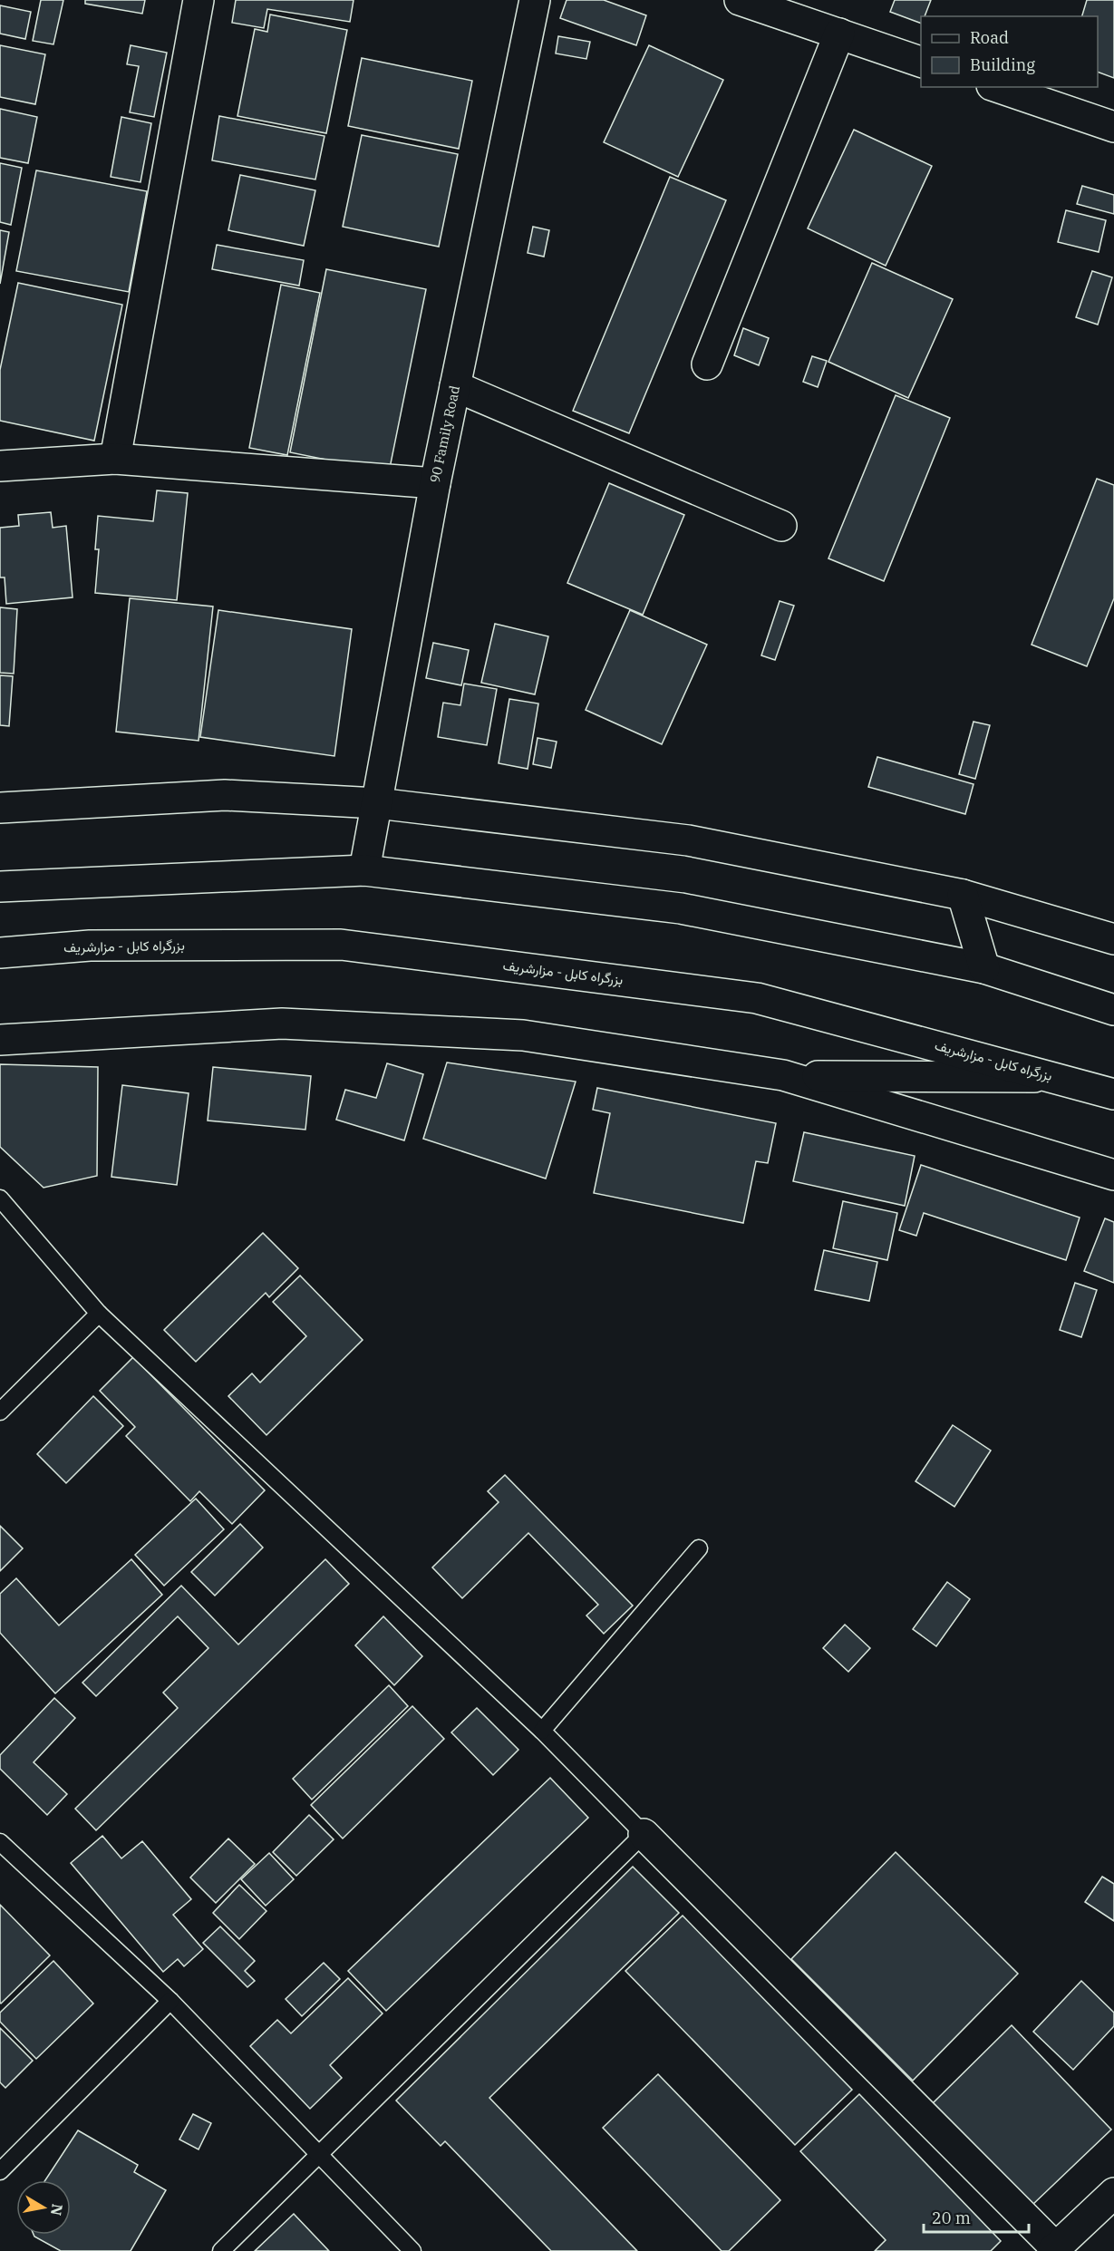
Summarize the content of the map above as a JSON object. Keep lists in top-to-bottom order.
{
  "streets": {
    "main road": ["90 Family Road", "بزرگراه کابل - مزارشریف"]
  },
  "legend": ["Road", "Building"],
  "scale_bar": "20 m",
  "north": "right"
}
